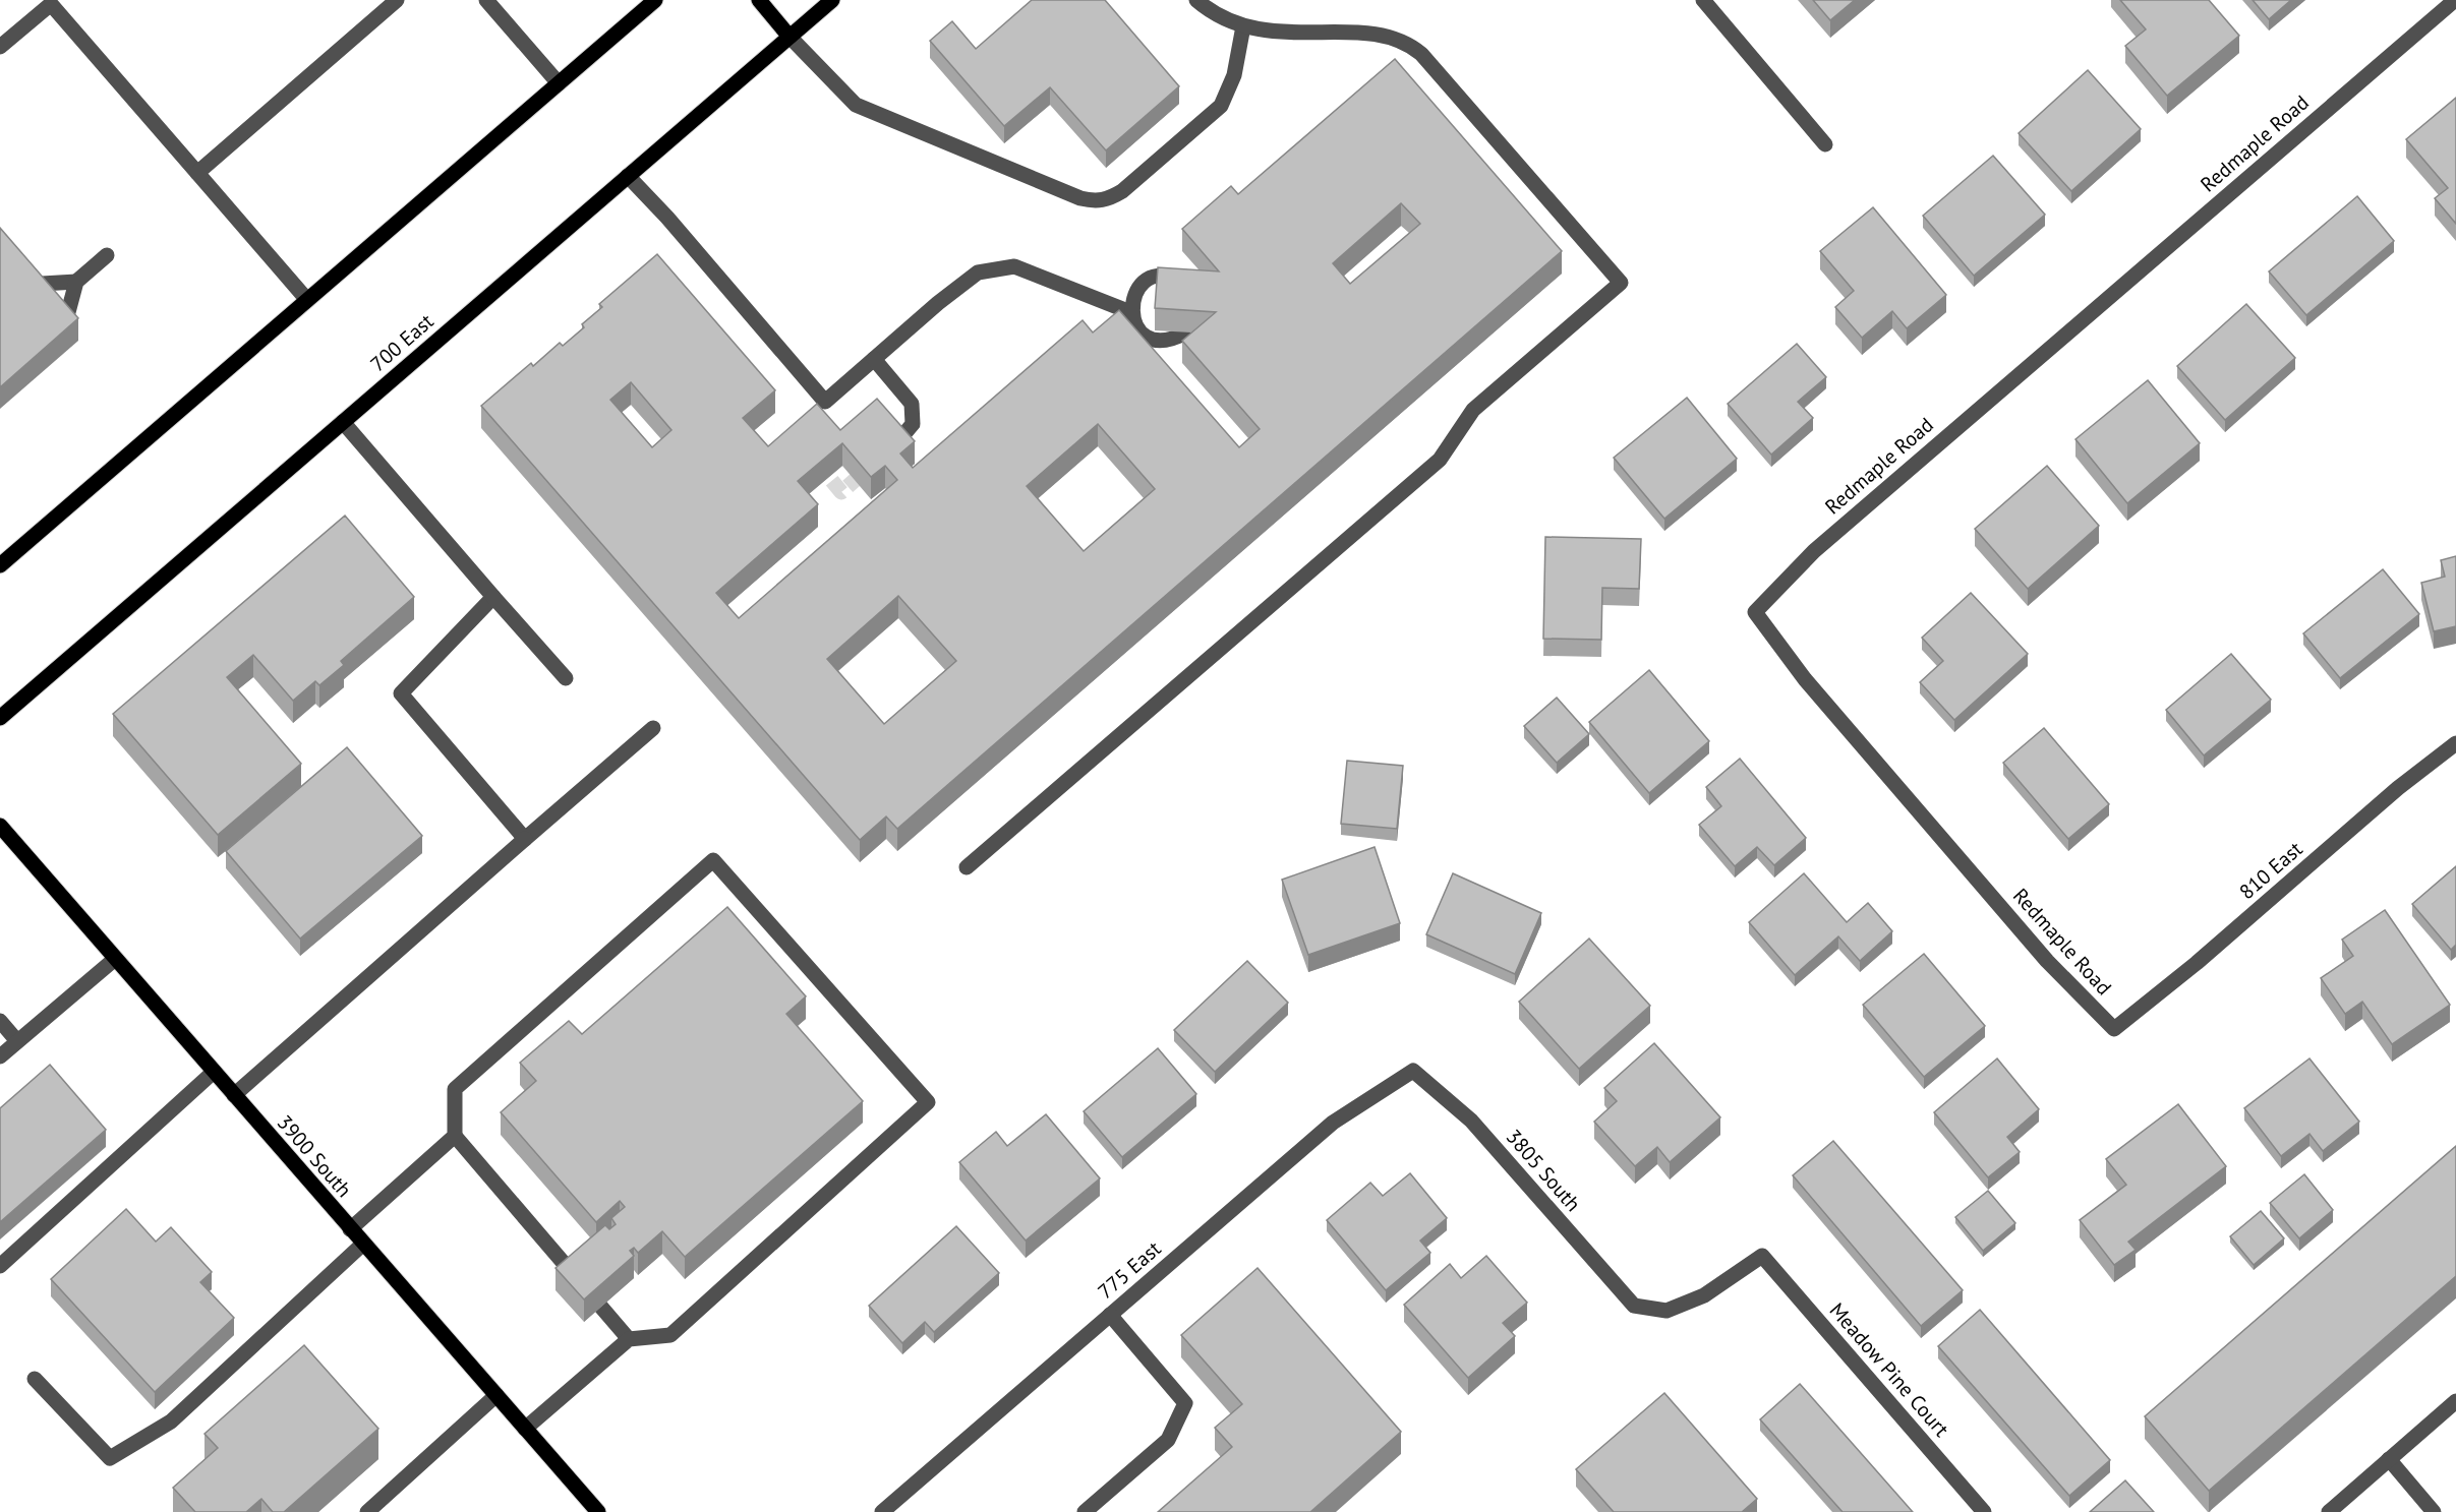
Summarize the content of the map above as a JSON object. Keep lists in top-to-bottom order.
{
  "streets": {
    "main road": ["700 East", "3900 South"],
    "street": [
      "Redmaple Road",
      "810 East",
      "3805 South",
      "775 East",
      "Meadow Pine Court"
    ]
  },
  "crossings": [
    ["Redmaple Road", "810 East"],
    ["3805 South", "775 East"],
    ["3805 South", "Meadow Pine Court"]
  ]
}
